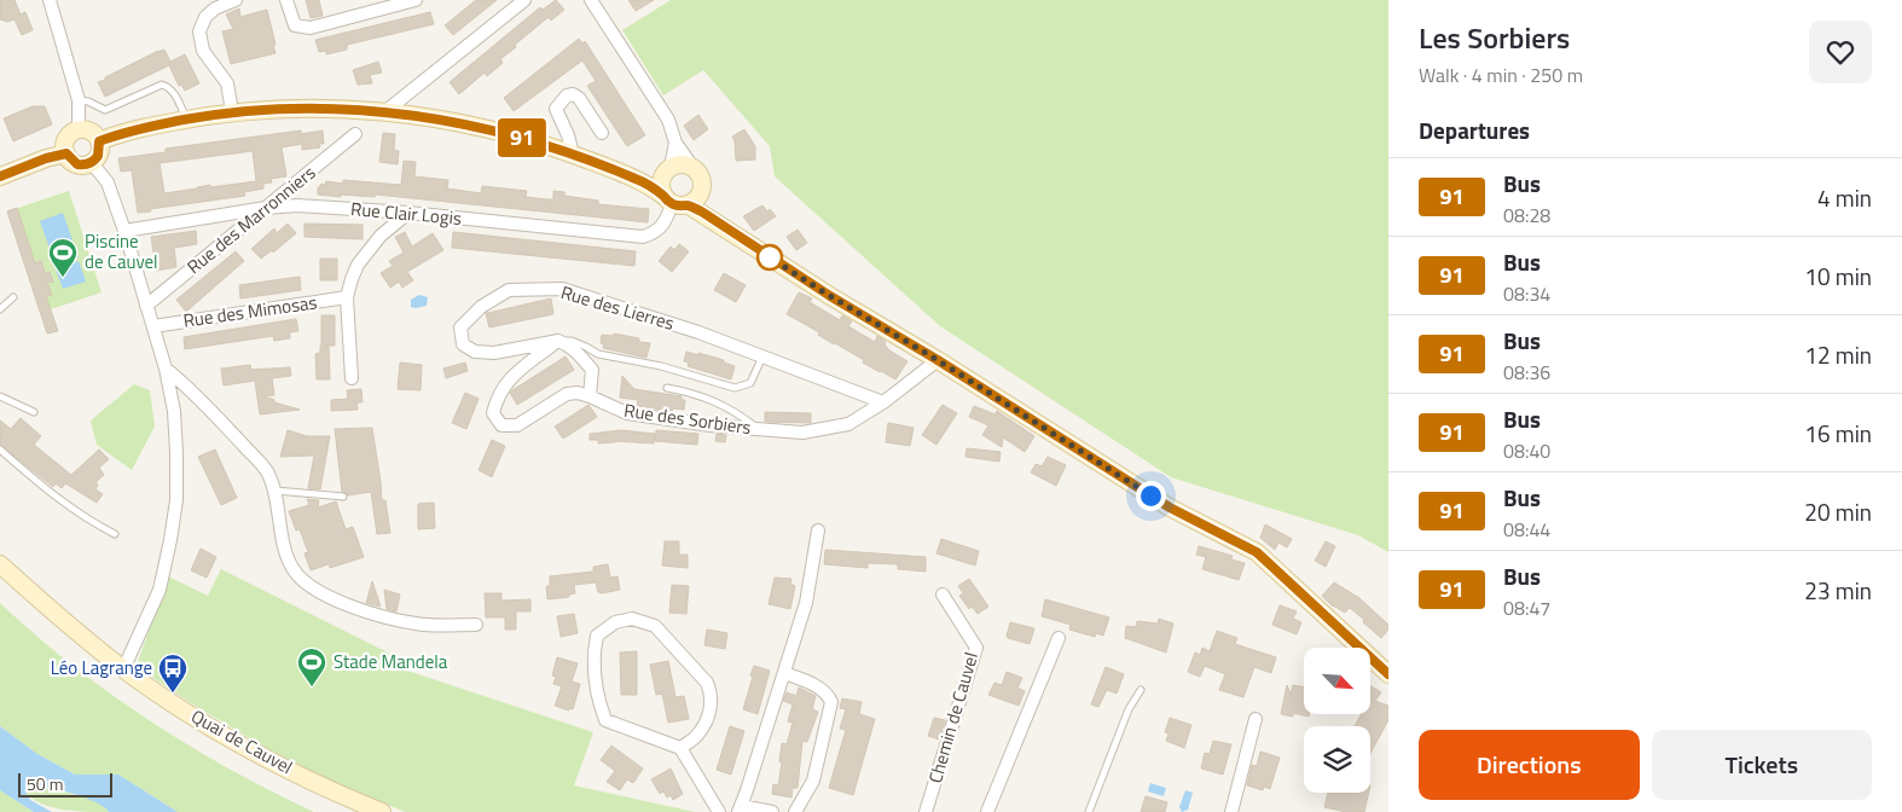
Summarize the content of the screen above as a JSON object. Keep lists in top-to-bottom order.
{
  "streets": {
    "main road": ["Quai de Cauvel"],
    "street": [
      "Rue Clair Logis",
      "Rue des Marronniers",
      "Rue des Lierres",
      "Rue des Mimosas",
      "Rue des Sorbiers",
      "Chemin de Cauvel"
    ]
  },
  "crossings": [
    ["Rue Clair Logis", "Rue des Marronniers"],
    ["Rue des Lierres", "Rue des Sorbiers"]
  ],
  "places": {
    "sports": ["Piscine de Cauvel", "Stade Mandela"],
    "bus stop": ["Léo Lagrange"]
  },
  "lines": ["bus line 91"],
  "scale_bar": "50 m",
  "north": "bottom right",
  "page": {
    "on_map": "91",
    "heading": [
      ["Les Sorbiers", "Walk · 4 min · 250 m"],
      "Departures"
    ],
    "list": [
      {
        "mark": "91",
        "name": "Bus",
        "note": "08:28",
        "value": "4 min"
      },
      {
        "mark": "91",
        "name": "Bus",
        "note": "08:34",
        "value": "10 min"
      },
      {
        "mark": "91",
        "name": "Bus",
        "note": "08:36",
        "value": "12 min"
      },
      {
        "mark": "91",
        "name": "Bus",
        "note": "08:40",
        "value": "16 min"
      },
      {
        "mark": "91",
        "name": "Bus",
        "note": "08:44",
        "value": "20 min"
      },
      {
        "mark": "91",
        "name": "Bus",
        "note": "08:47",
        "value": "23 min"
      }
    ],
    "buttons": ["Directions", "Tickets"],
    "scale": "50 m"
  }
}
